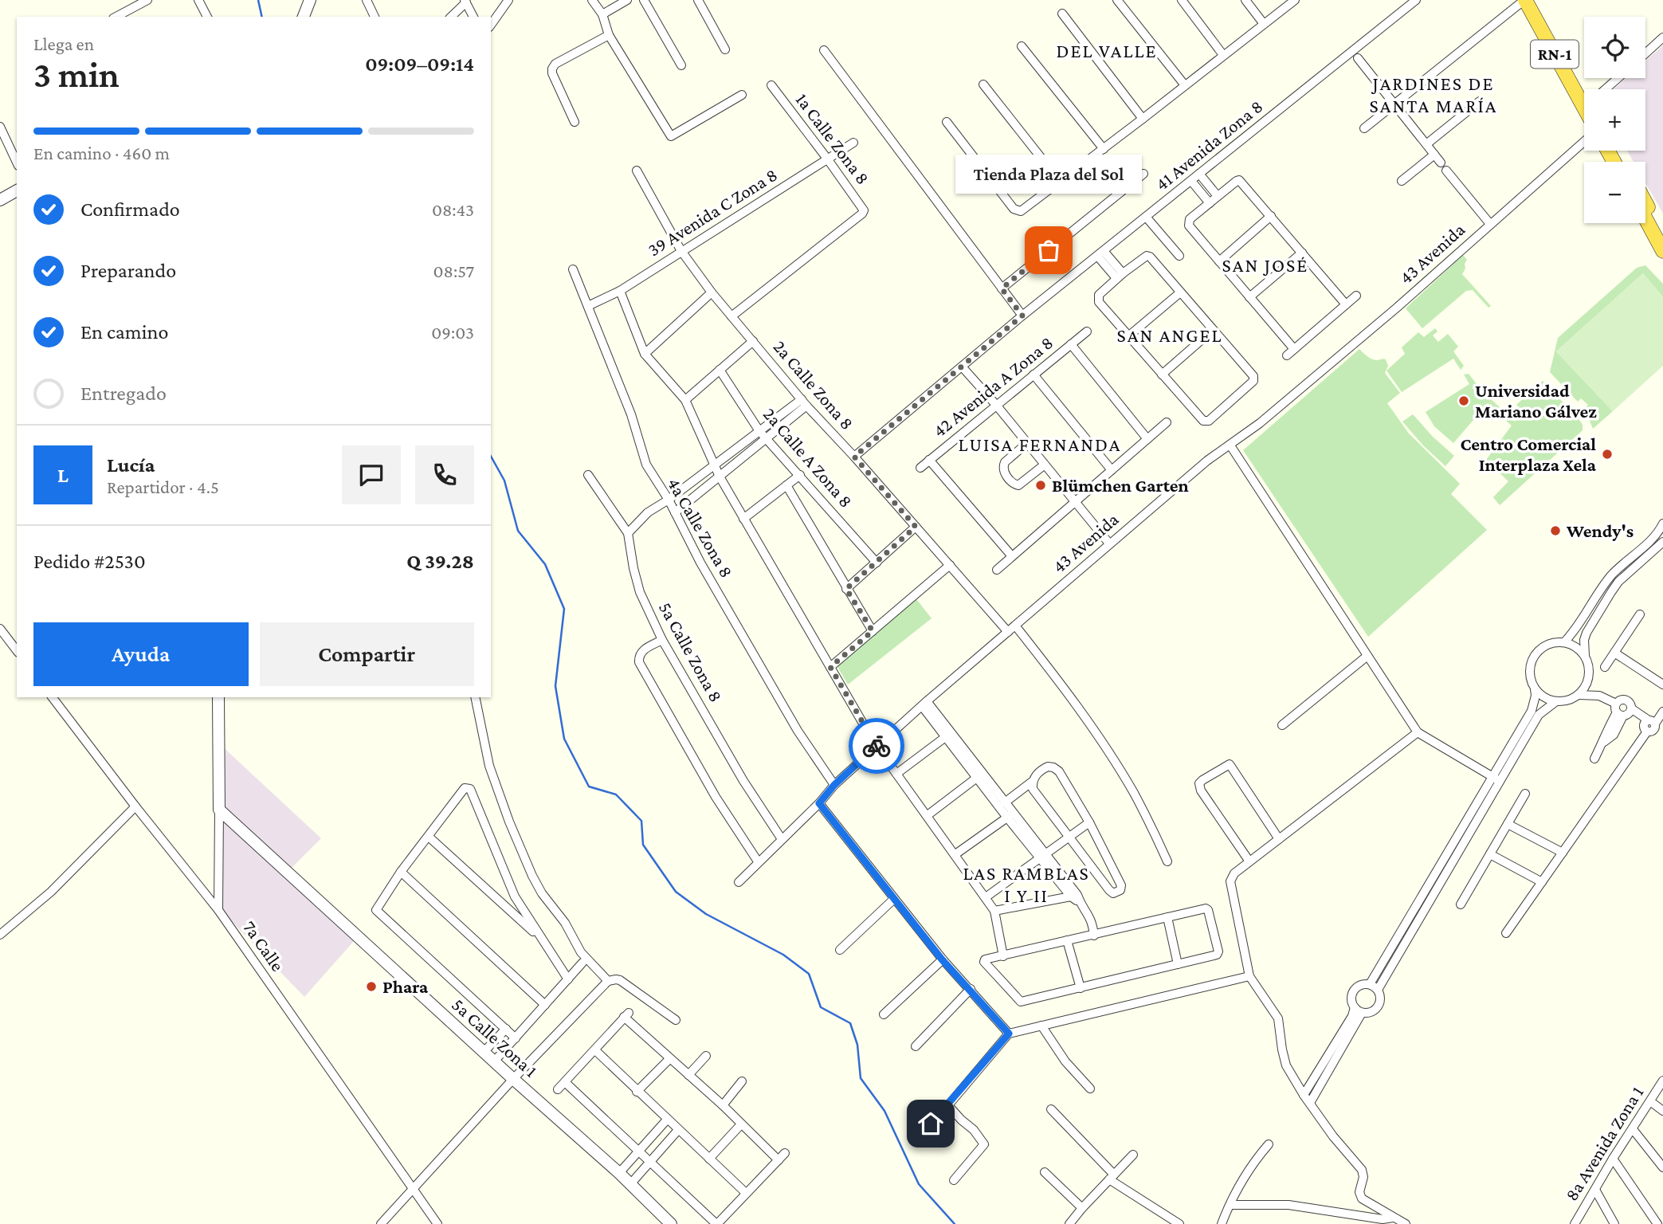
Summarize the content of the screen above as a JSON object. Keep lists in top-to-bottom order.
{
  "streets": {
    "highway": ["RN-1"],
    "street": [
      "1a Calle Zona 8",
      "41 Avenida Zona 8",
      "39 Avenida C Zona 8",
      "43 Avenida",
      "2a Calle Zona 8",
      "42 Avenida A Zona 8",
      "2a Calle A Zona 8",
      "4a Calle Zona 8",
      "5a Calle Zona 8",
      "7a Calle",
      "5a Calle Zona 1",
      "8a Avenida Zona 1"
    ]
  },
  "crossings": [
    ["1a Calle Zona 8", "39 Avenida C Zona 8"],
    ["1a Calle Zona 8", "2a Calle Zona 8"],
    ["41 Avenida Zona 8", "2a Calle Zona 8"],
    ["39 Avenida C Zona 8", "2a Calle Zona 8"],
    ["39 Avenida C Zona 8", "4a Calle Zona 8"],
    ["43 Avenida", "2a Calle Zona 8"],
    ["43 Avenida", "4a Calle Zona 8"],
    ["43 Avenida", "5a Calle Zona 8"]
  ],
  "districts": [
    "DEL VALLE",
    "JARDINES DE SANTA MARÍA",
    "SAN JOSÉ",
    "SAN ANGEL",
    "LUISA FERNANDA",
    "LAS RAMBLAS I Y II"
  ],
  "places": [
    "Tienda Plaza del Sol",
    "Universidad Mariano Gálvez",
    "Centro Comercial Interplaza Xela",
    "Blümchen Garten",
    "Wendy's",
    "Phara"
  ],
  "page": {
    "map_buttons": ["+", "−"],
    "heading": ["3 min", "Llega en", "09:09–09:14"],
    "panel": [
      "Lucía",
      "Repartidor · 4.5",
      "Pedido #2530",
      "Q 39.28"
    ],
    "bar": "En camino · 460 m",
    "bubble": "Tienda Plaza del Sol",
    "list": [
      ["Confirmado", "08:43"],
      ["Preparando", "08:57"],
      ["En camino", "09:03"],
      "Entregado"
    ],
    "round": "L",
    "buttons": ["Ayuda", "Compartir"]
  }
}
